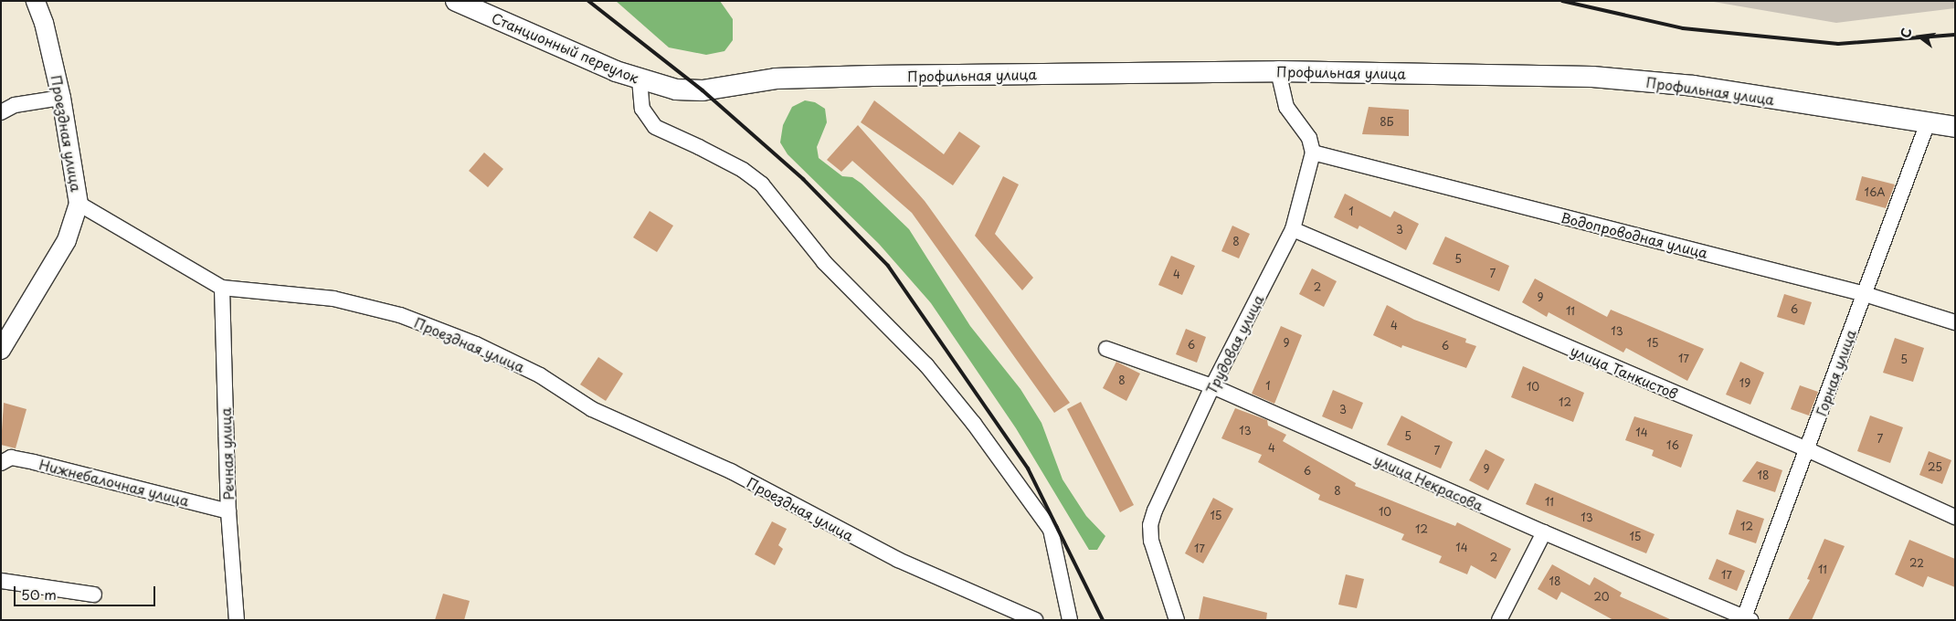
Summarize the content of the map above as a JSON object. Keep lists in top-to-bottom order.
{
  "streets": {
    "main road": ["Станционный переулок", "Профильная улица"],
    "street": [
      "Проездная улица",
      "Водопроводная улица",
      "Трудовая улица",
      "улица Танкистов",
      "Горная улица",
      "Речная улица",
      "Нижнебалочная улица",
      "улица Некрасова"
    ]
  },
  "crossings": [
    ["Станционный переулок", "Профильная улица"],
    ["Профильная улица", "Горная улица"],
    ["Проездная улица", "Речная улица"],
    ["Водопроводная улица", "Трудовая улица"],
    ["Водопроводная улица", "Горная улица"],
    ["Трудовая улица", "улица Танкистов"],
    ["Трудовая улица", "улица Некрасова"],
    ["улица Танкистов", "Горная улица"],
    ["Горная улица", "улица Некрасова"],
    ["Речная улица", "Нижнебалочная улица"]
  ],
  "house_numbers": [
    "8Б",
    "16А",
    "1",
    "3",
    "8",
    "5",
    "7",
    "4",
    "2",
    "9",
    "6",
    "11",
    "4",
    "13",
    "9",
    "15",
    "6",
    "6",
    "17",
    "5",
    "8",
    "19",
    "1",
    "10",
    "12",
    "3",
    "13",
    "14",
    "5",
    "7",
    "16",
    "4",
    "7",
    "25",
    "9",
    "6",
    "18",
    "8",
    "11",
    "10",
    "15",
    "13",
    "12",
    "12",
    "15",
    "14",
    "17",
    "2",
    "22",
    "11",
    "17",
    "18",
    "20"
  ],
  "scale_bar": "50 m",
  "north": "left"
}
